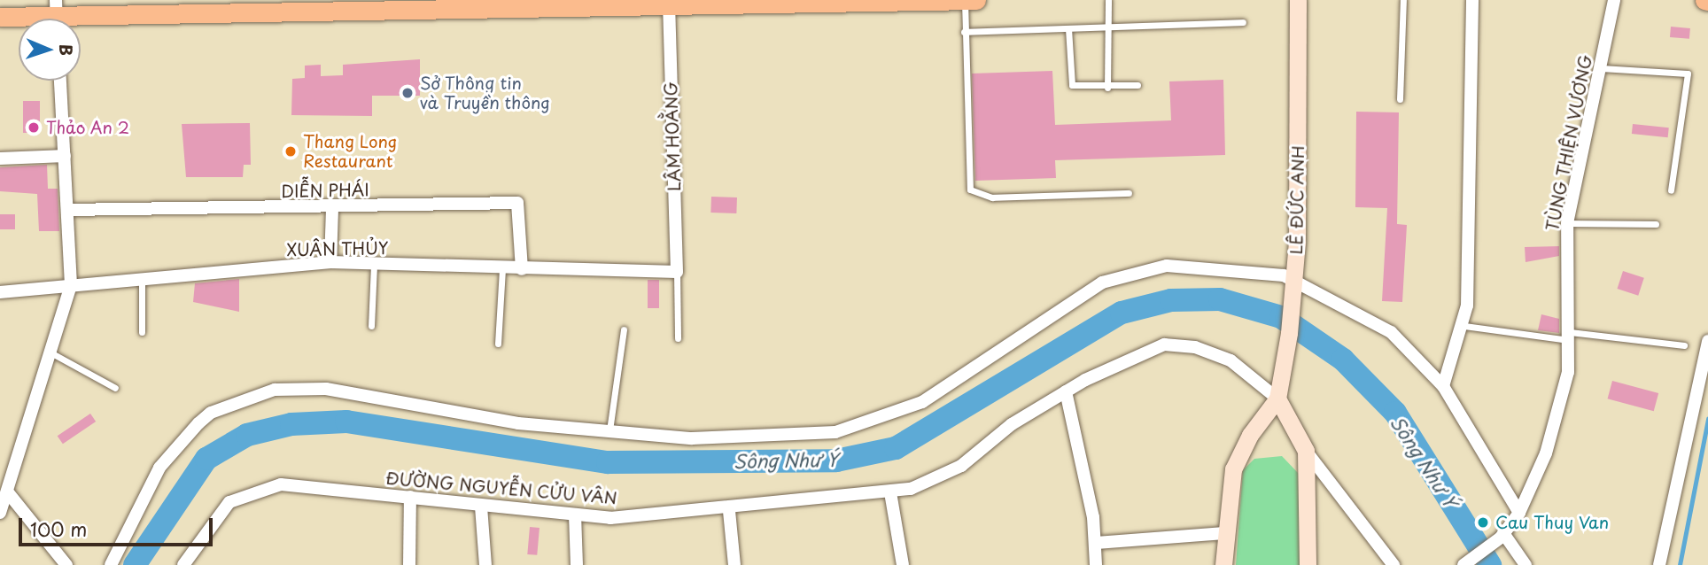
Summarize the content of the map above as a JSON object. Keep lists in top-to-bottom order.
{
  "streets": {
    "street": [
      "LÂM HOẰNG",
      "TÙNG THIỆN VƯƠNG",
      "DIỄN PHÁI",
      "LÊ ĐỨC ANH",
      "XUÂN THỦY",
      "ĐƯỜNG NGUYỄN CỬU VÂN"
    ]
  },
  "crossings": [
    ["LÂM HOẰNG", "XUÂN THỦY"],
    ["DIỄN PHÁI", "XUÂN THỦY"],
    ["LÊ ĐỨC ANH", "ĐƯỜNG NGUYỄN CỬU VÂN"]
  ],
  "water": ["Sông Như Ý"],
  "places": [
    "Sở Thông tin và Truyền thông",
    "Thảo An 2",
    "Thang Long Restaurant",
    "Cau Thuy Van"
  ],
  "scale_bar": "100 m",
  "north": "right"
}
